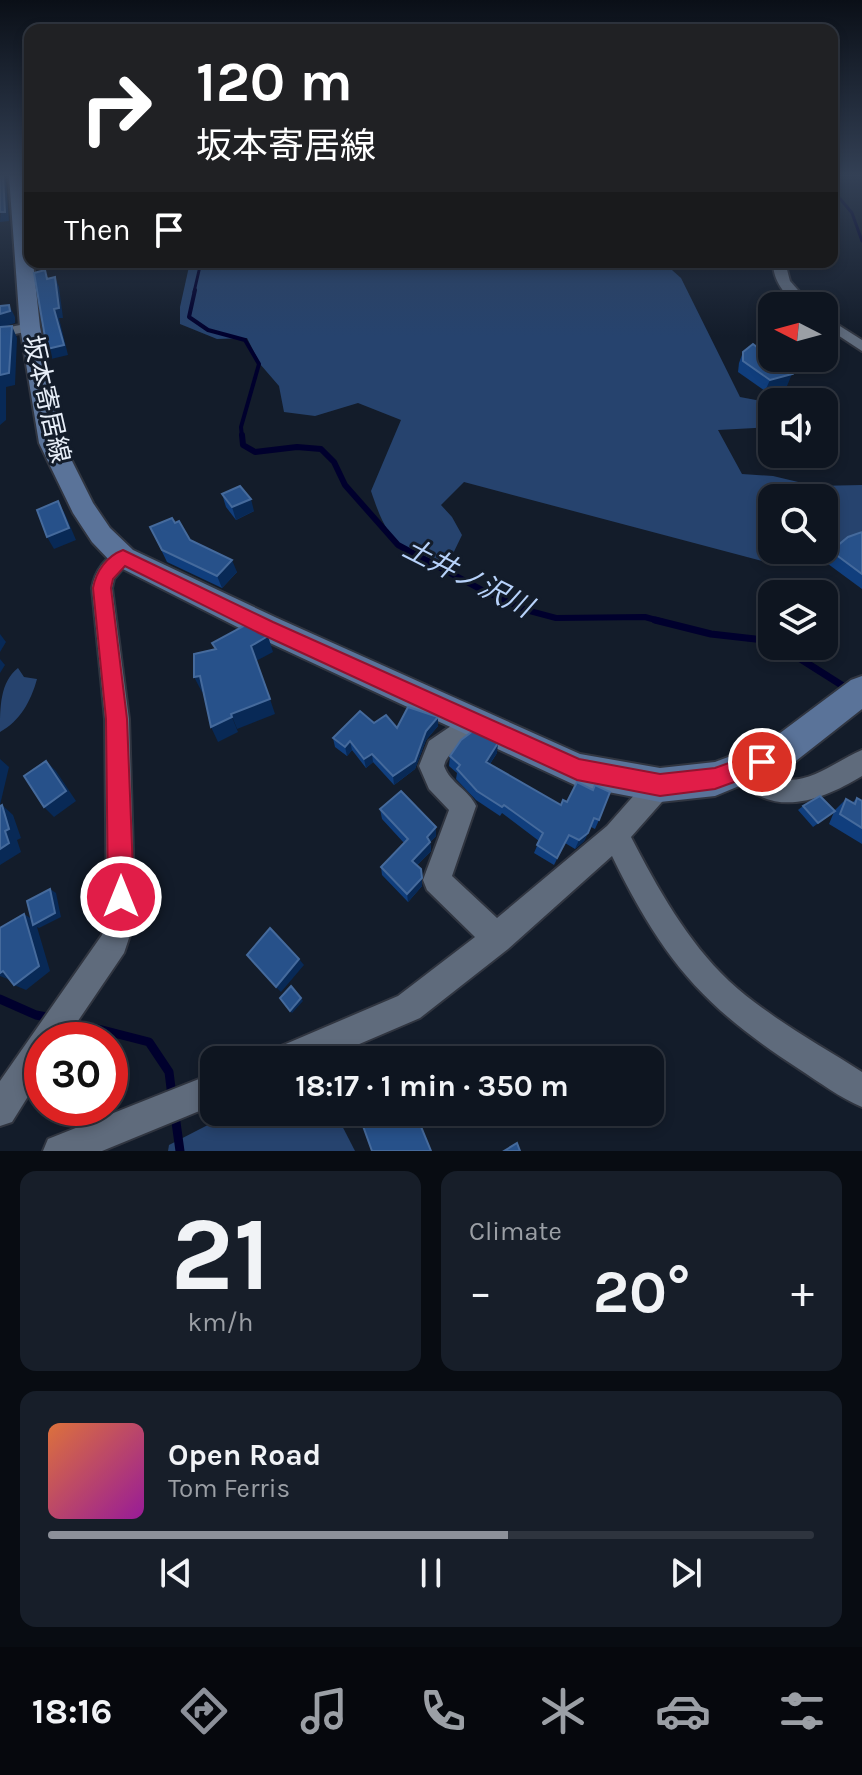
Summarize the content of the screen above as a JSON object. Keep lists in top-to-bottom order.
{
  "streets": {
    "main road": ["坂本寄居線"]
  },
  "water": ["土井ノ沢川"],
  "north": "left",
  "page": {
    "turn": ["120 m", "坂本寄居線"],
    "then": "Then",
    "limit": "30",
    "trip": "18:17 · 1 min · 350 m",
    "tile": [
      ["21", "km/h"],
      "Climate"
    ],
    "heat": ["−", "20°", "+"],
    "song": ["Open Road", "Tom Ferris"],
    "tabs": "18:16"
  }
}
